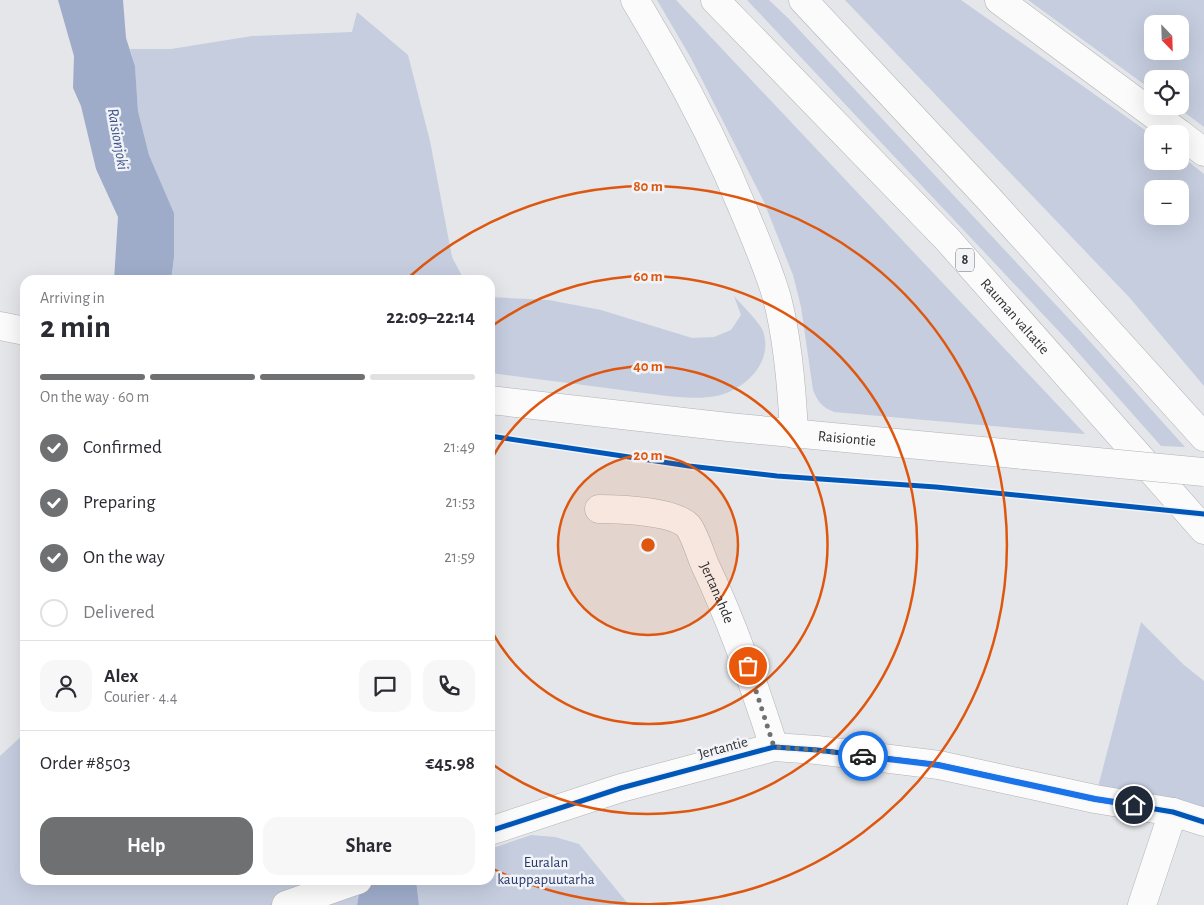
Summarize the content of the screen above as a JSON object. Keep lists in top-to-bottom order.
{
  "streets": {
    "main road": [
      "8",
      "Rauman valtatie",
      "Raisiontie",
      "Jertanahde",
      "Jertantie"
    ]
  },
  "crossings": [
    ["Jertanahde", "Jertantie"]
  ],
  "water": ["Raisionjoki"],
  "parks": ["Euralan kauppapuutarha"],
  "north": "bottom right",
  "page": {
    "map_buttons": ["+", "−"],
    "heading": ["2 min", "Arriving in", "22:09–22:14"],
    "panel": [
      "Alex",
      "Courier · 4.4",
      "Order #8503",
      "€45.98"
    ],
    "bar": "On the way · 60 m",
    "list": [
      ["Confirmed", "21:49"],
      ["Preparing", "21:53"],
      ["On the way", "21:59"],
      "Delivered"
    ],
    "buttons": ["Help", "Share"]
  },
  "rings": [
    "80 m",
    "60 m",
    "40 m",
    "20 m"
  ]
}
